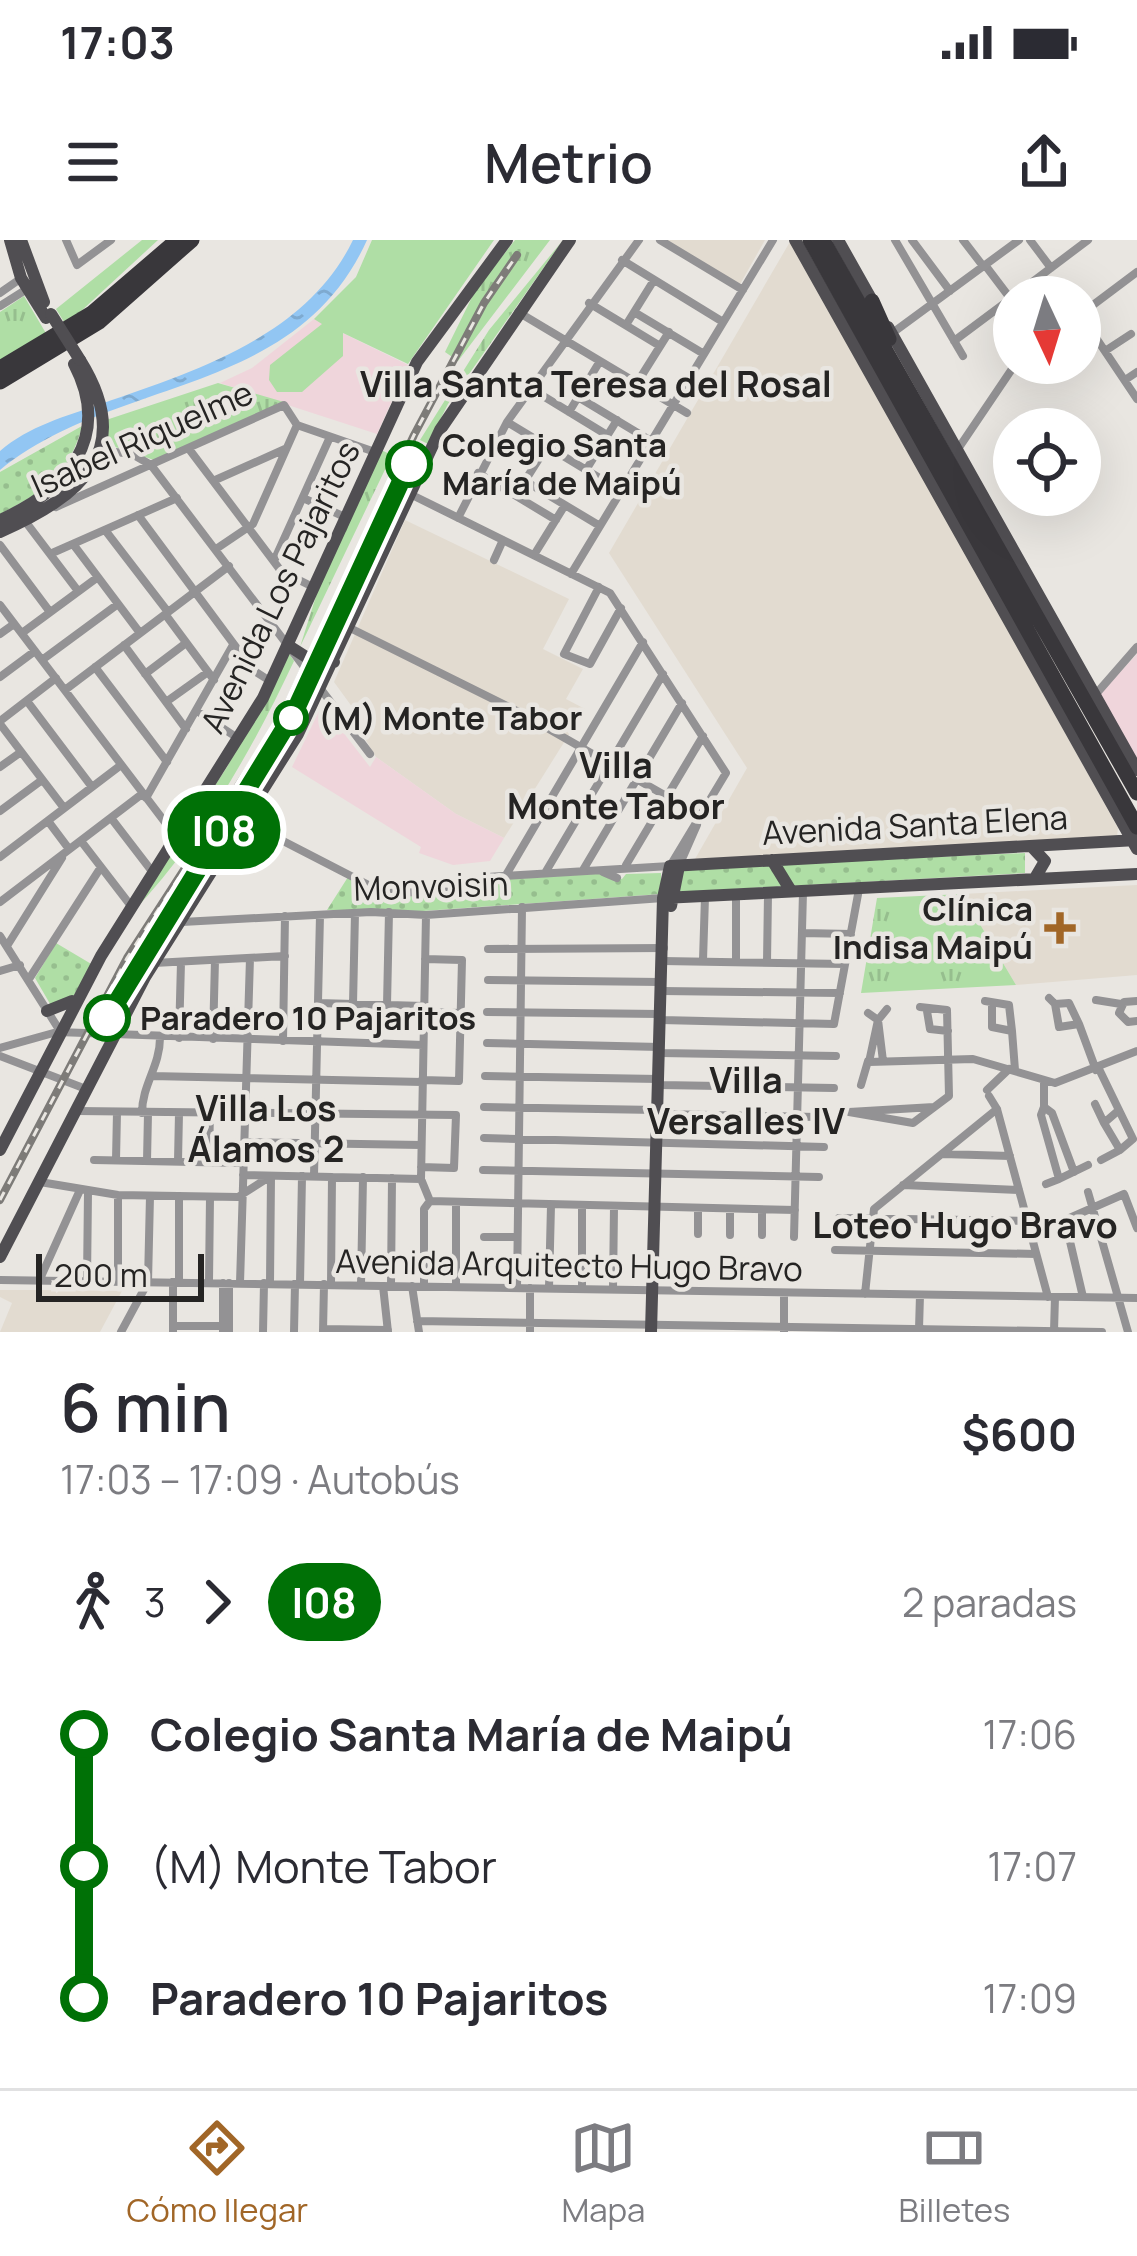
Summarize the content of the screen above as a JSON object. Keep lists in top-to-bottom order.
{
  "streets": {
    "main road": ["Isabel Riquelme", "Avenida Los Pajaritos", "Avenida Santa Elena"],
    "street": ["Monvoisin", "Avenida Arquitecto Hugo Bravo"]
  },
  "crossings": [
    ["Avenida Santa Elena", "Monvoisin"]
  ],
  "districts": [
    "Villa Santa Teresa del Rosal",
    "Villa Monte Tabor",
    "Villa Versalles IV",
    "Villa Los Álamos 2",
    "Loteo Hugo Bravo"
  ],
  "places": {
    "other": ["Colegio Santa María de Maipú", "(M) Monte Tabor", "Paradero 10 Pajaritos"],
    "health": ["Clínica Indisa Maipú"]
  },
  "lines": ["bus line I08"],
  "scale_bar": "200 m",
  "north": "bottom",
  "page": {
    "status": "17:03",
    "header": "Metrio",
    "on_map": "I08",
    "scale": "200 m",
    "heading": ["6 min", "17:03 – 17:09 · Autobús", "$600"],
    "legs": ["3", "I08", "2 paradas"],
    "list": [
      {
        "name": "Colegio Santa María de Maipú",
        "value": "17:06"
      },
      {
        "name": "(M) Monte Tabor",
        "value": "17:07"
      },
      {
        "name": "Paradero 10 Pajaritos",
        "value": "17:09"
      }
    ],
    "tabs": ["Cómo llegar", "Mapa", "Billetes"]
  }
}
